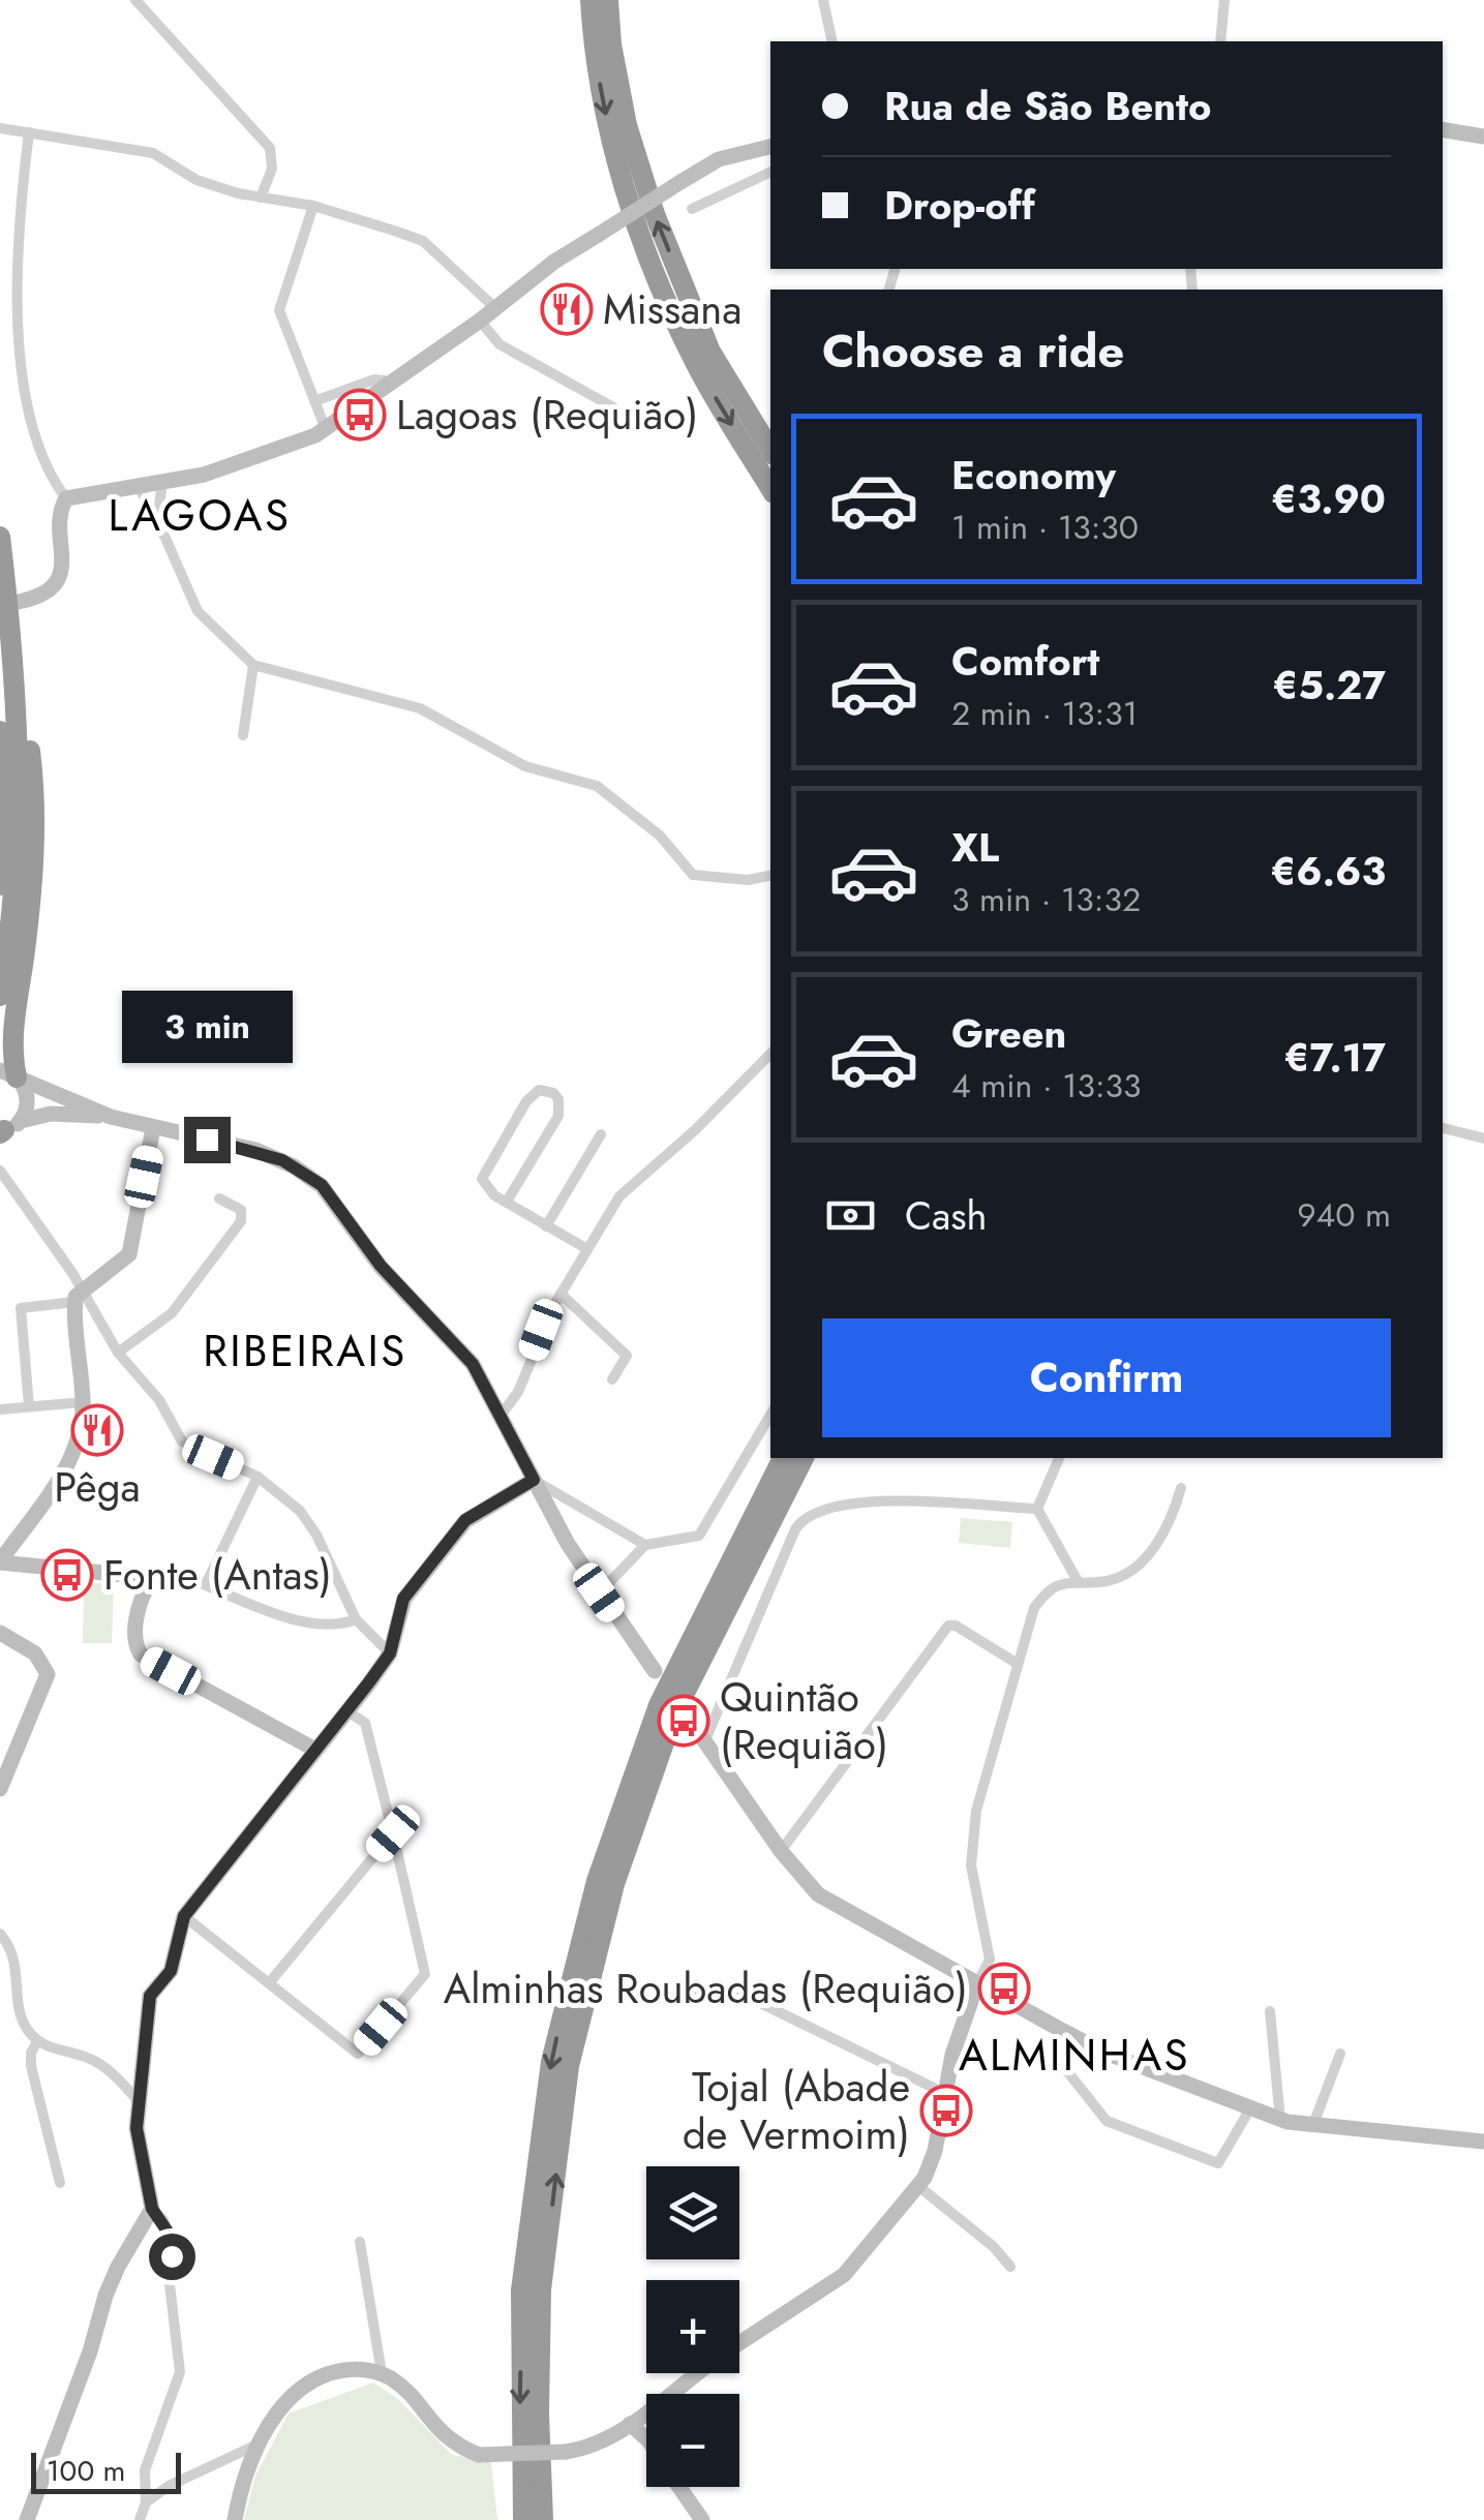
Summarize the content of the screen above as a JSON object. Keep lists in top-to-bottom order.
{
  "districts": ["LAGOAS", "RIBEIRAIS", "ALMINHAS"],
  "places": {
    "restaurant": ["Missana", "Pêga"],
    "bus stop": [
      "Lagoas (Requião)",
      "Fonte (Antas)",
      "Quintão (Requião)",
      "Alminhas Roubadas (Requião)",
      "Tojal (Abade de Vermoim)"
    ]
  },
  "scale_bar": "100 m",
  "page": {
    "banner": ["Rua de São Bento", "Drop-off"],
    "heading": "Choose a ride",
    "list": [
      {
        "name": "Economy",
        "note": "1 min · 13:30",
        "value": "€3.90"
      },
      {
        "name": "Comfort",
        "note": "2 min · 13:31",
        "value": "€5.27"
      },
      {
        "name": "XL",
        "note": "3 min · 13:32",
        "value": "€6.63"
      },
      {
        "name": "Green",
        "note": "4 min · 13:33",
        "value": "€7.17"
      }
    ],
    "bubble": "3 min",
    "pay": ["Cash", "940 m"],
    "buttons": "Confirm",
    "map_buttons": ["+", "−"],
    "scale": "100 m"
  }
}
